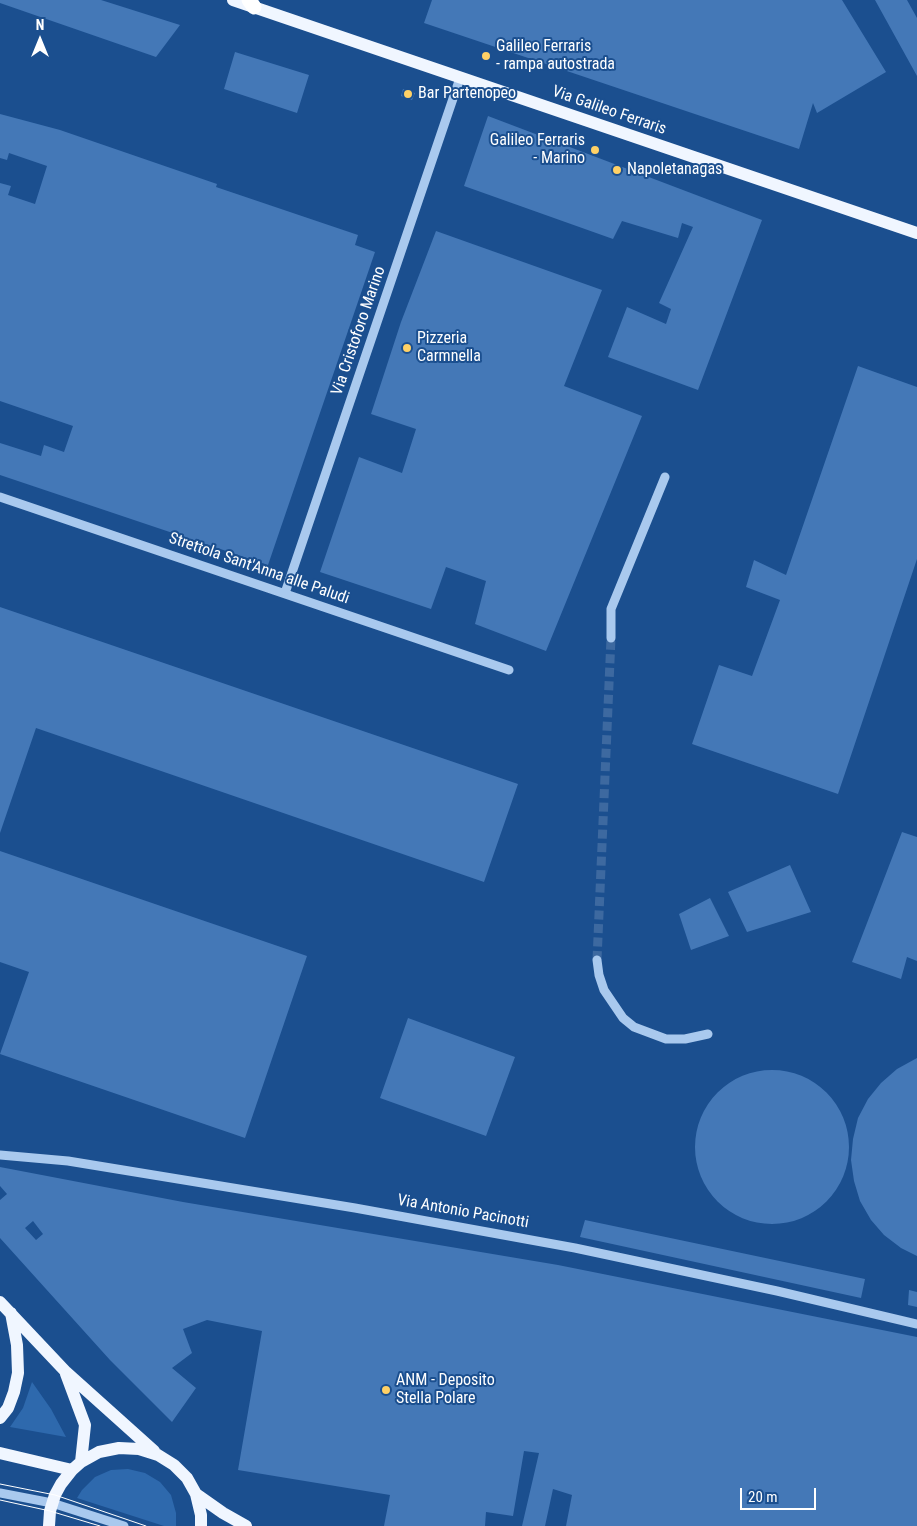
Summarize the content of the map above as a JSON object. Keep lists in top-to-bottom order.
{
  "streets": {
    "main road": ["Via Galileo Ferraris"],
    "street": ["Via Cristoforo Marino", "Strettola Sant'Anna alle Paludi", "Via Antonio Pacinotti"]
  },
  "crossings": [
    ["Via Galileo Ferraris", "Via Cristoforo Marino"],
    ["Via Cristoforo Marino", "Strettola Sant'Anna alle Paludi"]
  ],
  "places": [
    "Galileo Ferraris - rampa autostrada",
    "Bar Partenopeo",
    "Galileo Ferraris - Marino",
    "Napoletanagas",
    "Pizzeria Carmnella",
    "ANM - Deposito Stella Polare"
  ],
  "scale_bar": "20 m",
  "north": "top"
}
